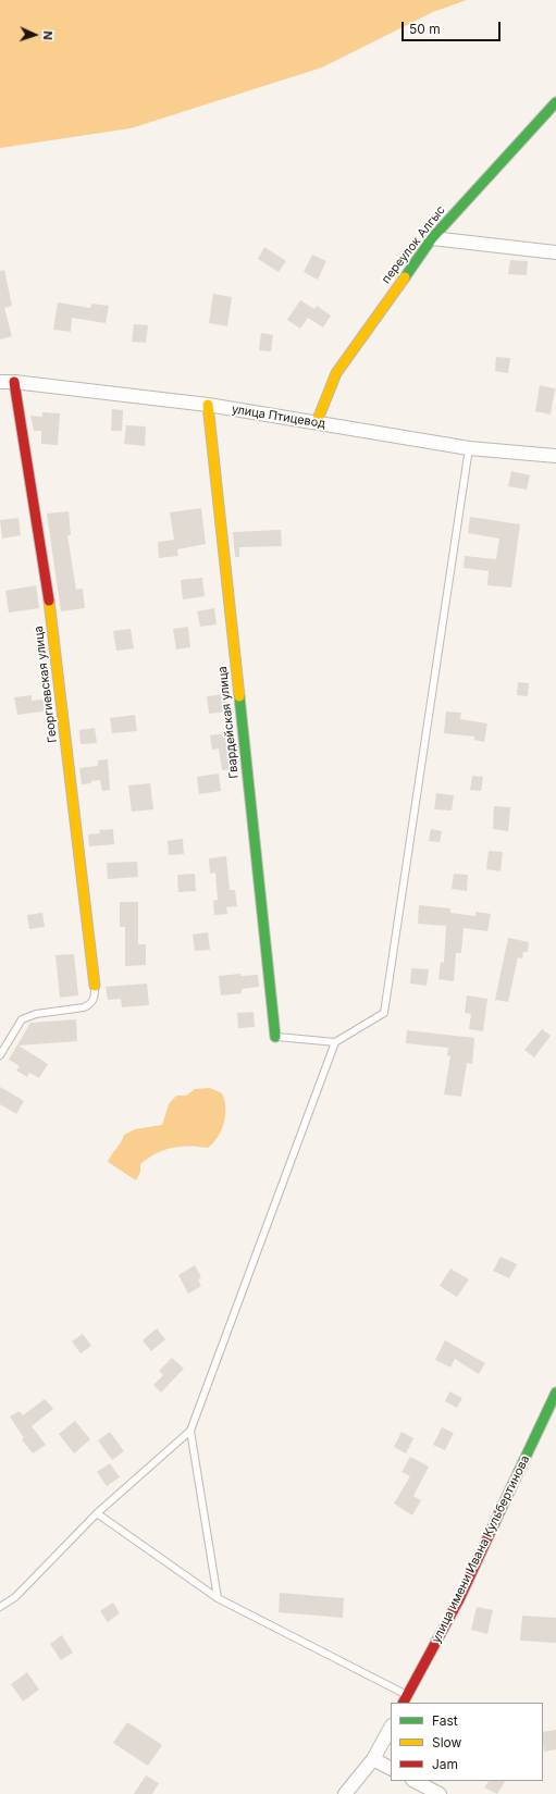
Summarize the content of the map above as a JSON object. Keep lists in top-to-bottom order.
{
  "streets": {
    "street": [
      "переулок Алгыс",
      "улица Птицевод",
      "Георгиевская улица",
      "Гвардейская улица",
      "улица имени Ивана Кульбертинова"
    ]
  },
  "crossings": [
    ["переулок Алгыс", "улица Птицевод"],
    ["улица Птицевод", "Георгиевская улица"],
    ["улица Птицевод", "Гвардейская улица"]
  ],
  "legend": ["Fast", "Slow", "Jam"],
  "scale_bar": "50 m",
  "north": "right"
}
